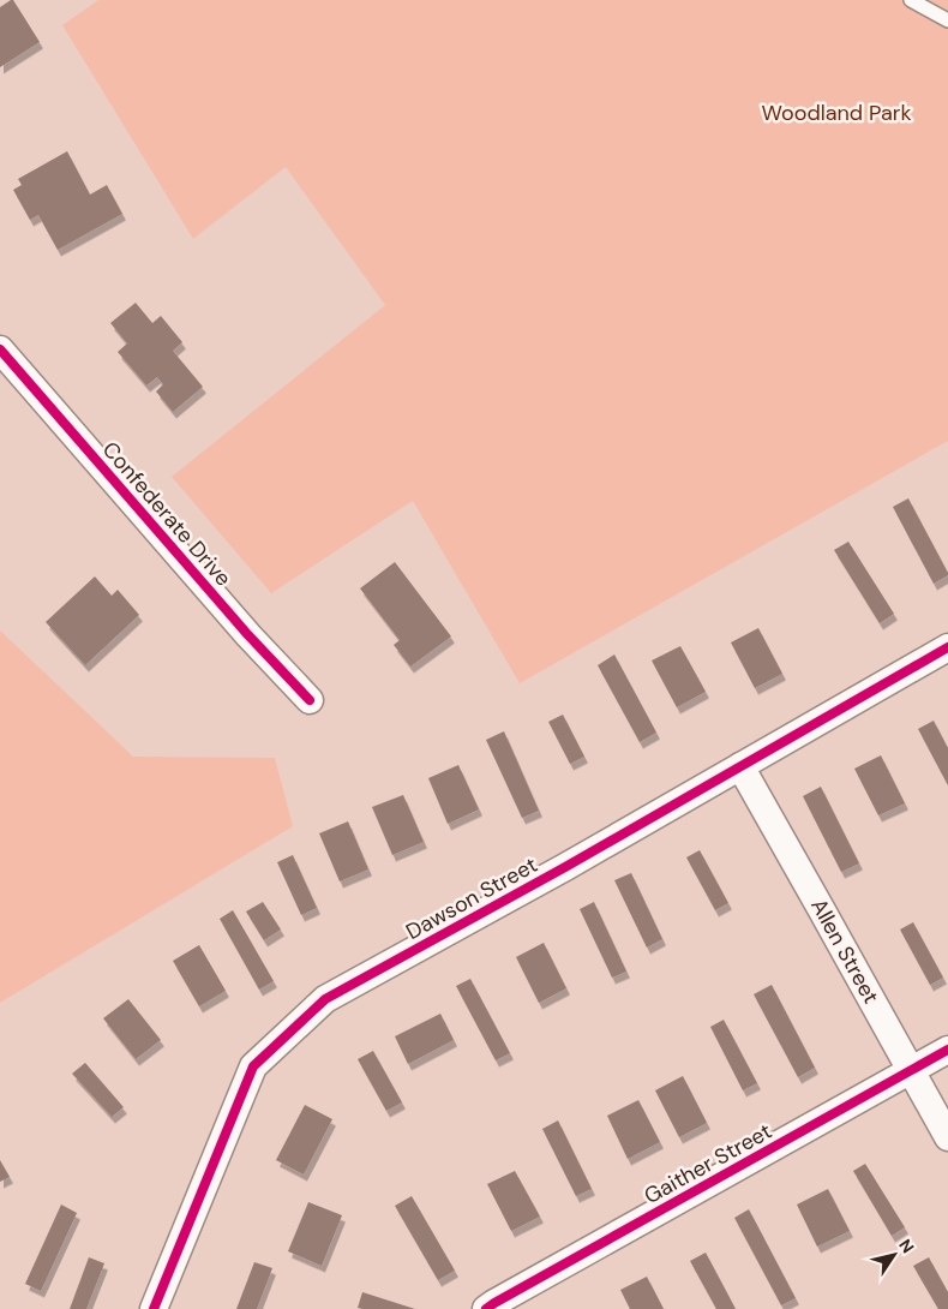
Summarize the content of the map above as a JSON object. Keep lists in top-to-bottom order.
{
  "streets": {
    "street": [
      "Confederate Drive",
      "Dawson Street",
      "Allen Street",
      "Gaither Street"
    ]
  },
  "crossings": [
    ["Dawson Street", "Allen Street"],
    ["Allen Street", "Gaither Street"]
  ],
  "parks": ["Woodland Park"],
  "north": "top right"
}
